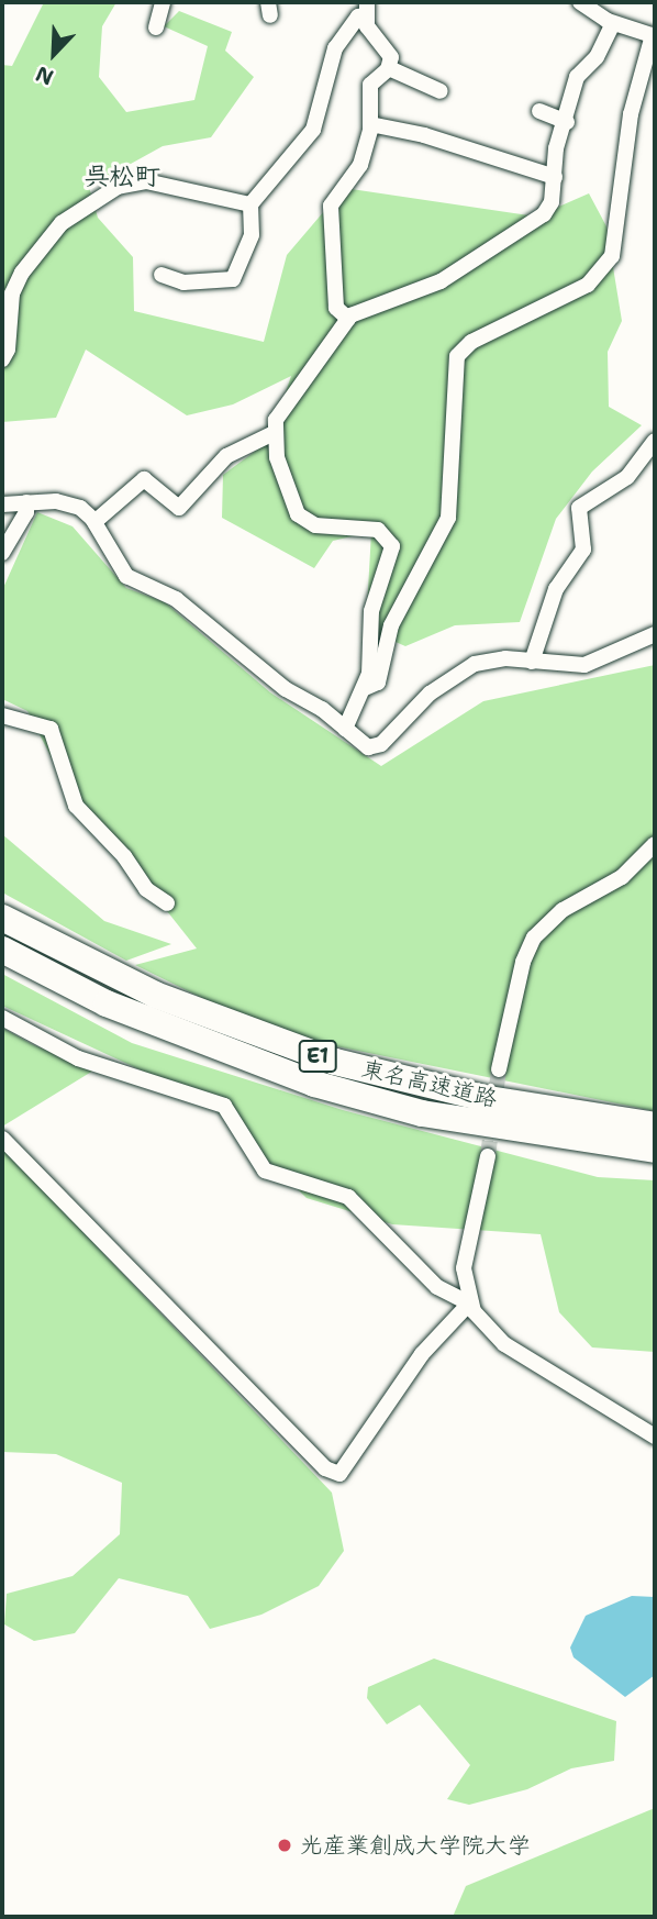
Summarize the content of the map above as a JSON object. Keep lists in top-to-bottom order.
{
  "streets": {
    "highway": ["E1", "東名高速道路"]
  },
  "districts": ["呉松町"],
  "places": ["光産業創成大学院大学"],
  "north": "bottom left"
}
